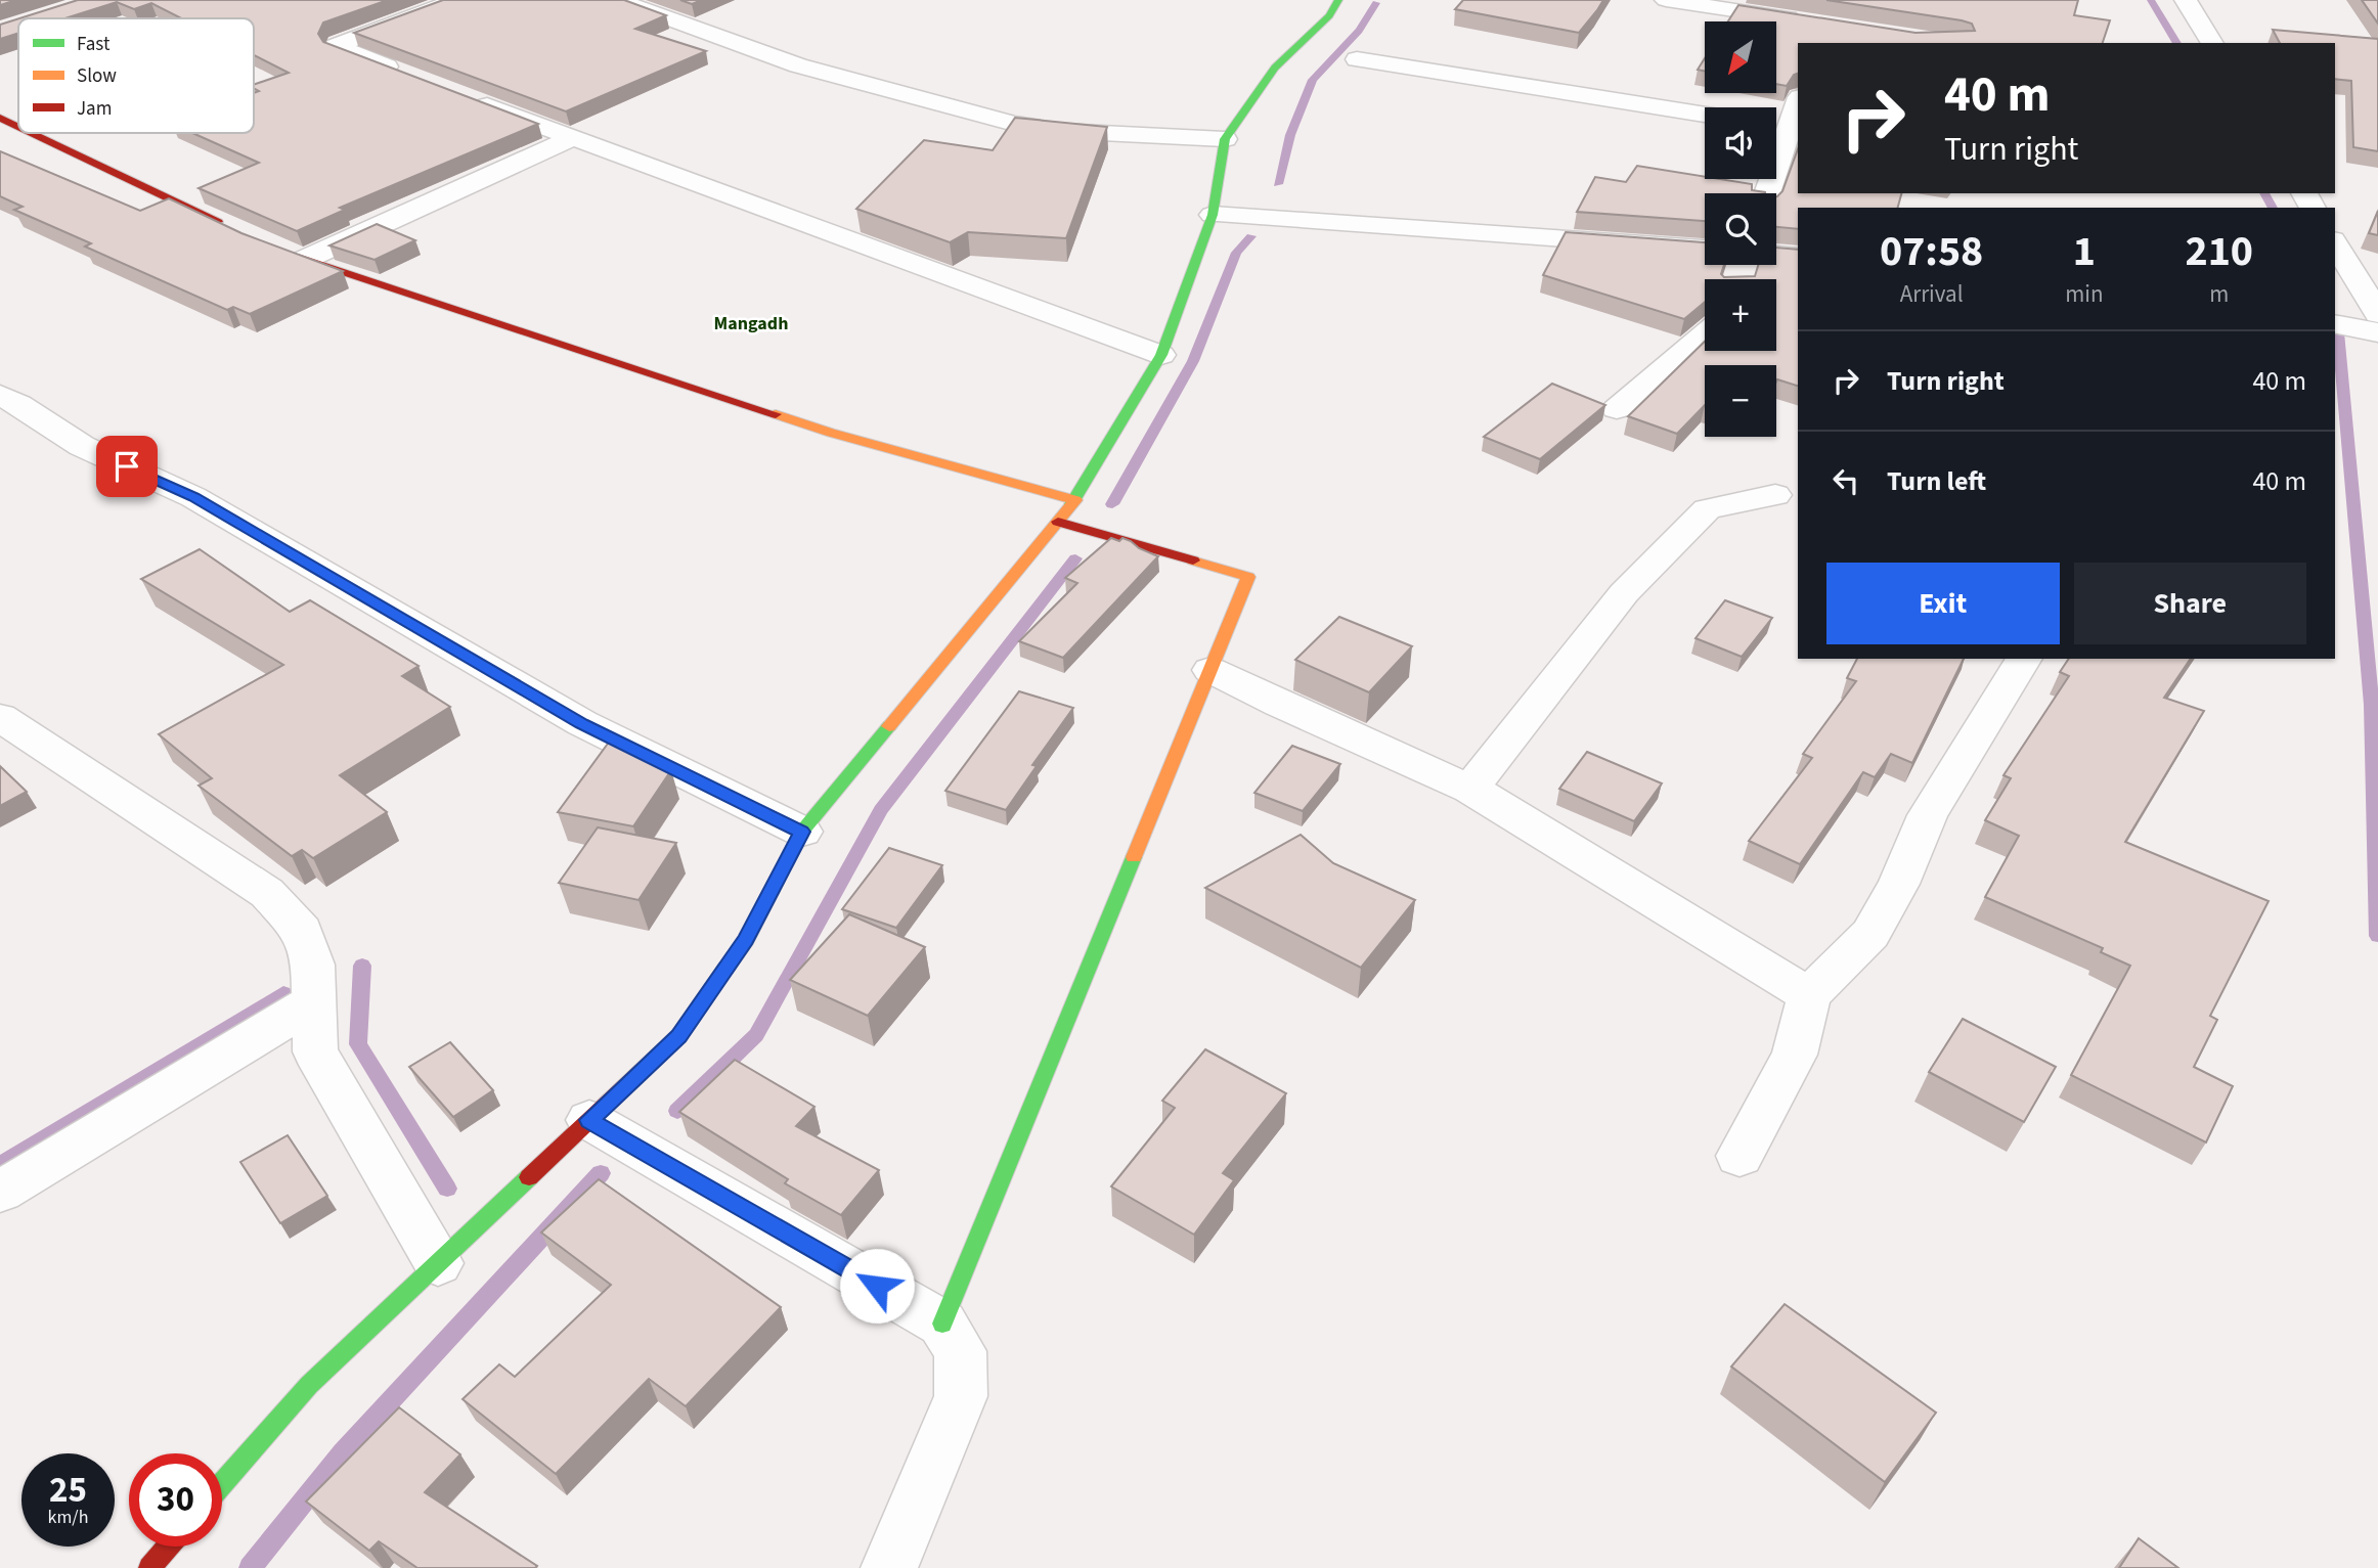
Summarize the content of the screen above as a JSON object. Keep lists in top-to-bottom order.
{
  "districts": ["Mangadh"],
  "legend": ["Fast", "Slow", "Jam"],
  "north": "bottom left",
  "page": {
    "map_buttons": ["+", "−"],
    "turn": ["40 m", "Turn right"],
    "eta": [
      "07:58",
      "Arrival",
      "1",
      "min",
      "210",
      "m"
    ],
    "list": [
      {
        "name": "Turn right",
        "value": "40 m"
      },
      {
        "name": "Turn left",
        "value": "40 m"
      }
    ],
    "buttons": ["Exit", "Share"],
    "speed": "25 km/h",
    "limit": "30"
  }
}
